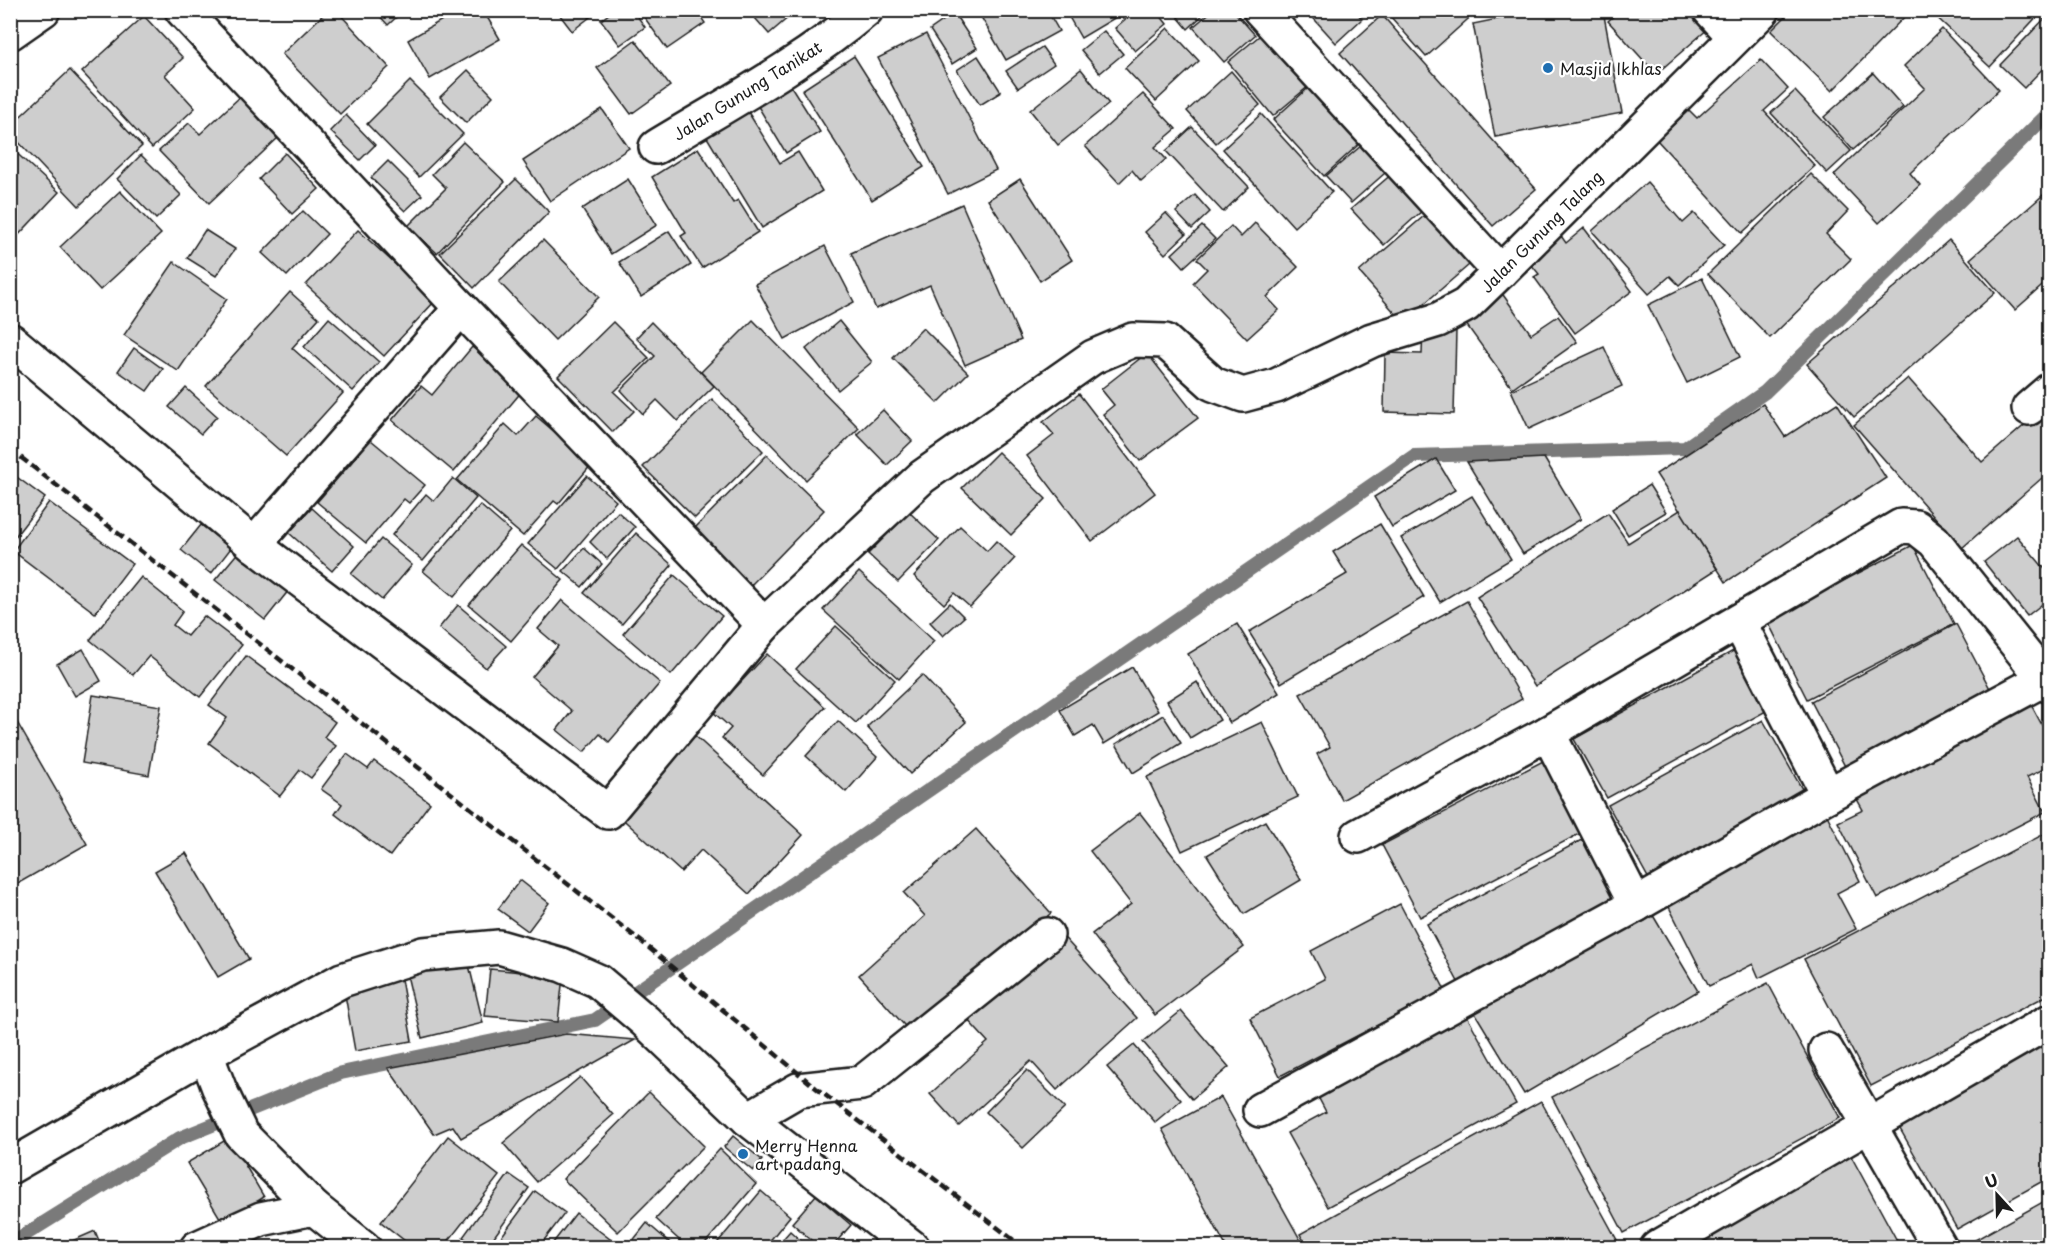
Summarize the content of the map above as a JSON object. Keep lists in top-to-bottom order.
{
  "streets": {
    "street": ["Jalan Gunung Tanikat", "Jalan Gunung Talang"]
  },
  "places": ["Masjid Ikhlas", "Merry Henna art padang"],
  "north": "top"
}
